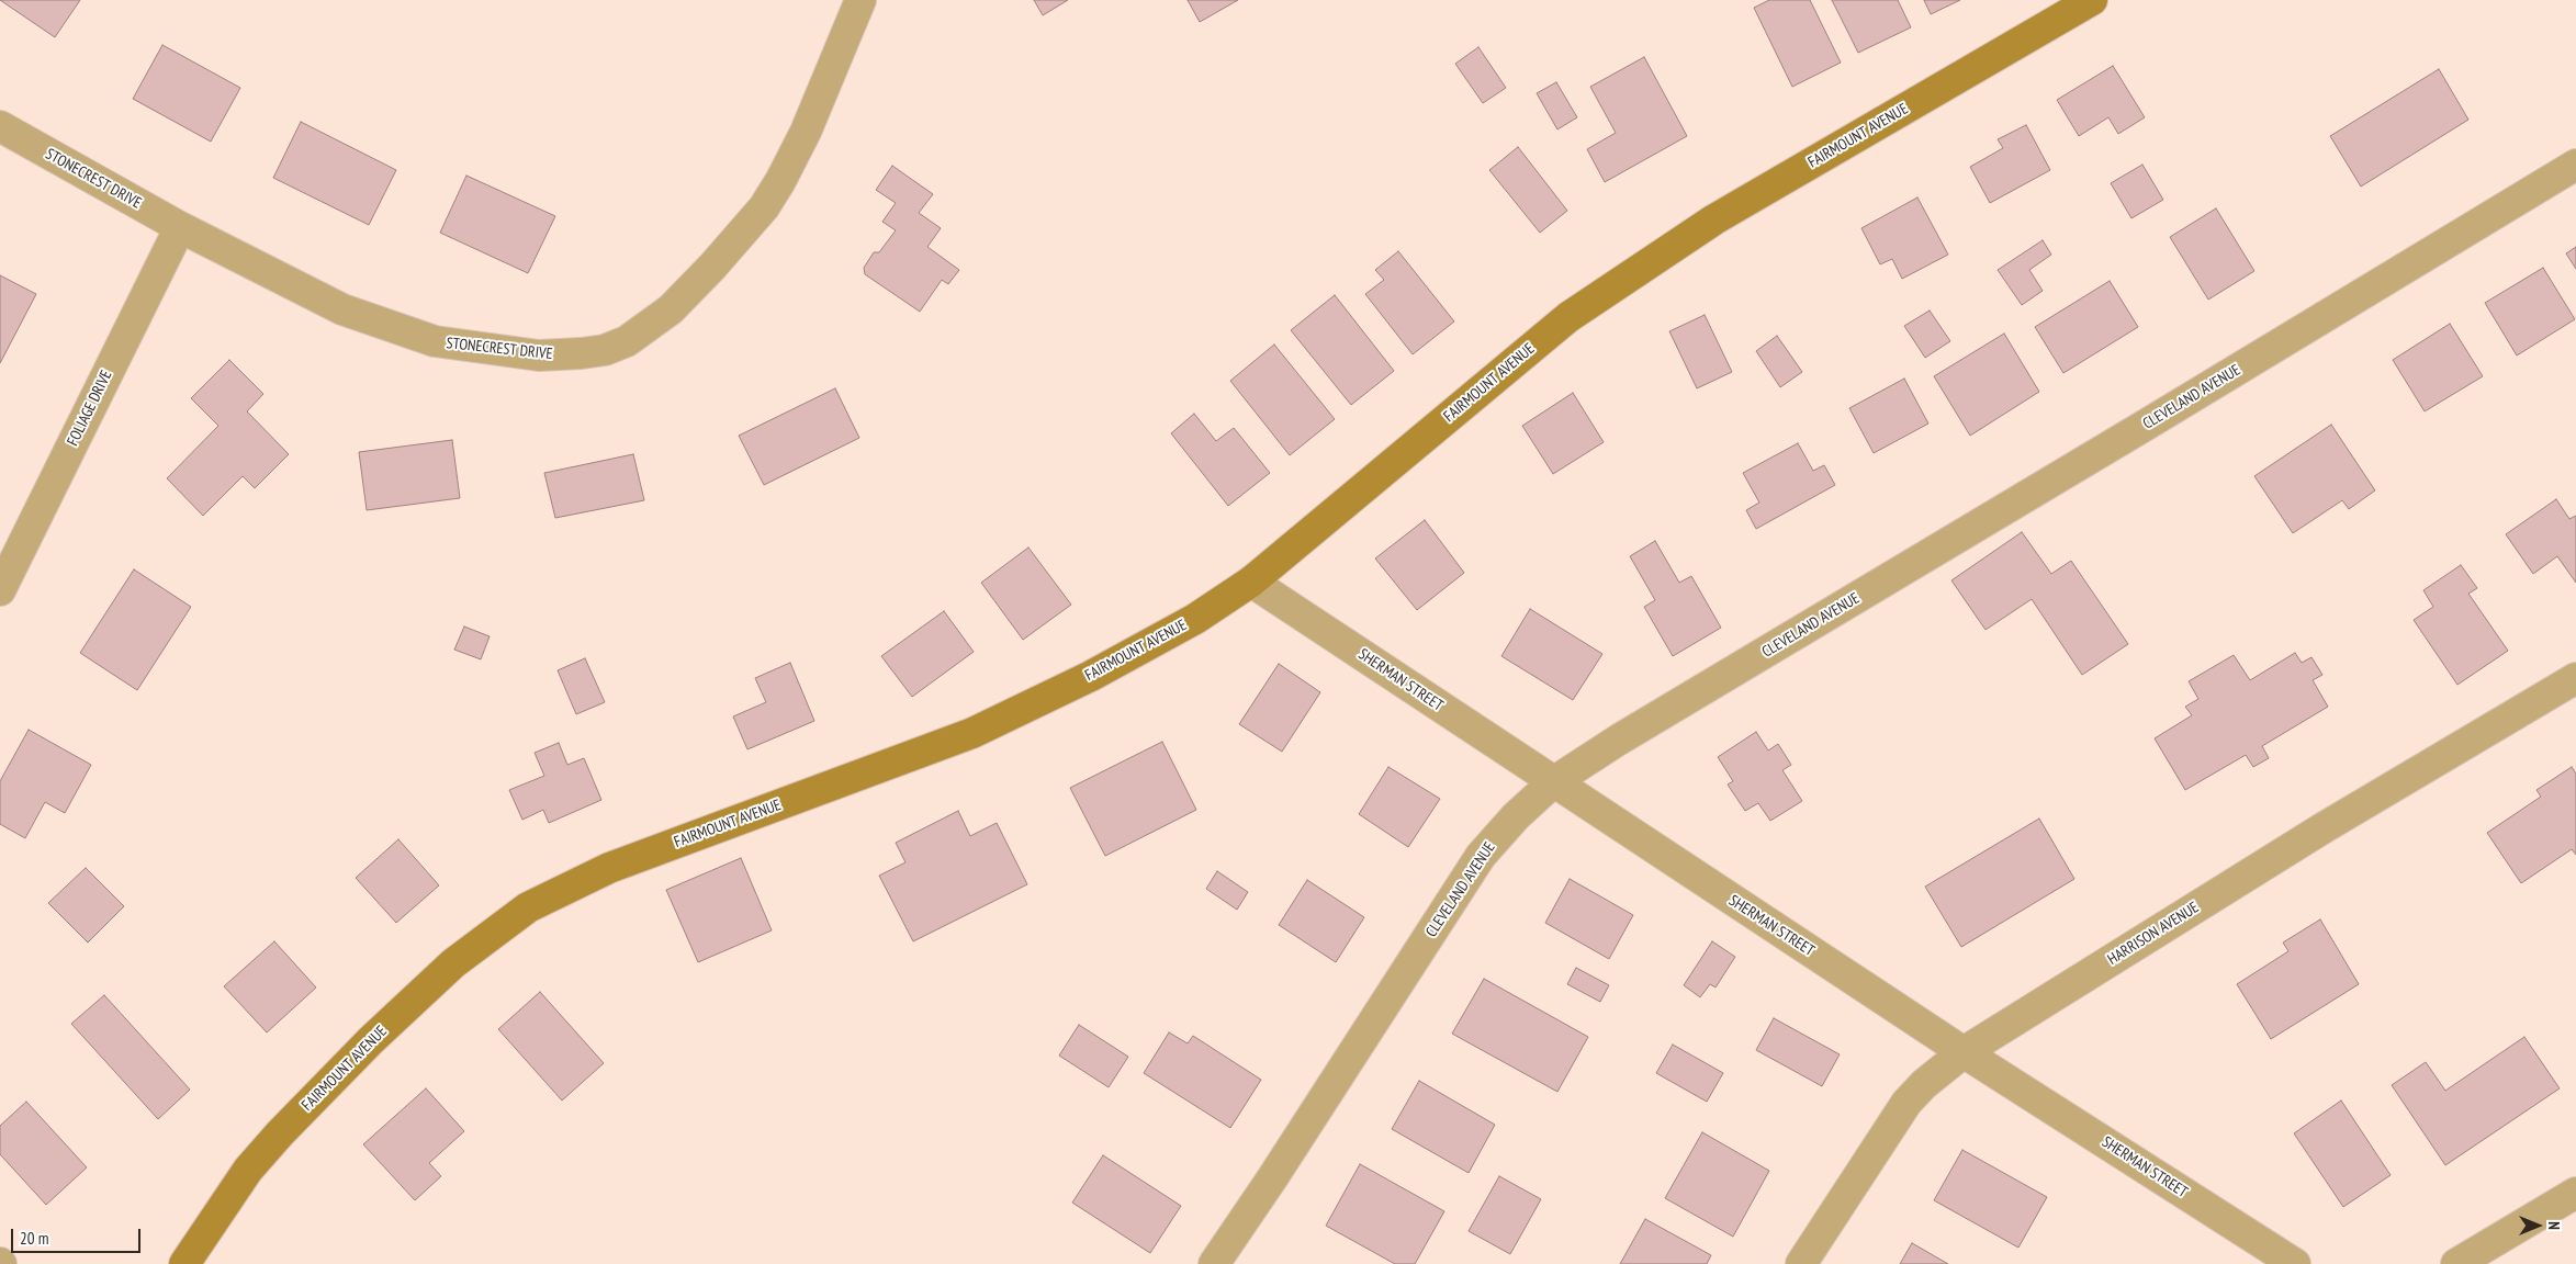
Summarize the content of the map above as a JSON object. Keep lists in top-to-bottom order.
{
  "streets": {
    "street": [
      "FAIRMOUNT AVENUE",
      "STONECREST DRIVE",
      "CLEVELAND AVENUE",
      "FOLIAGE DRIVE",
      "SHERMAN STREET",
      "HARRISON AVENUE"
    ]
  },
  "crossings": [
    ["FAIRMOUNT AVENUE", "SHERMAN STREET"],
    ["STONECREST DRIVE", "FOLIAGE DRIVE"],
    ["CLEVELAND AVENUE", "SHERMAN STREET"],
    ["SHERMAN STREET", "HARRISON AVENUE"]
  ],
  "scale_bar": "20 m",
  "north": "right"
}
